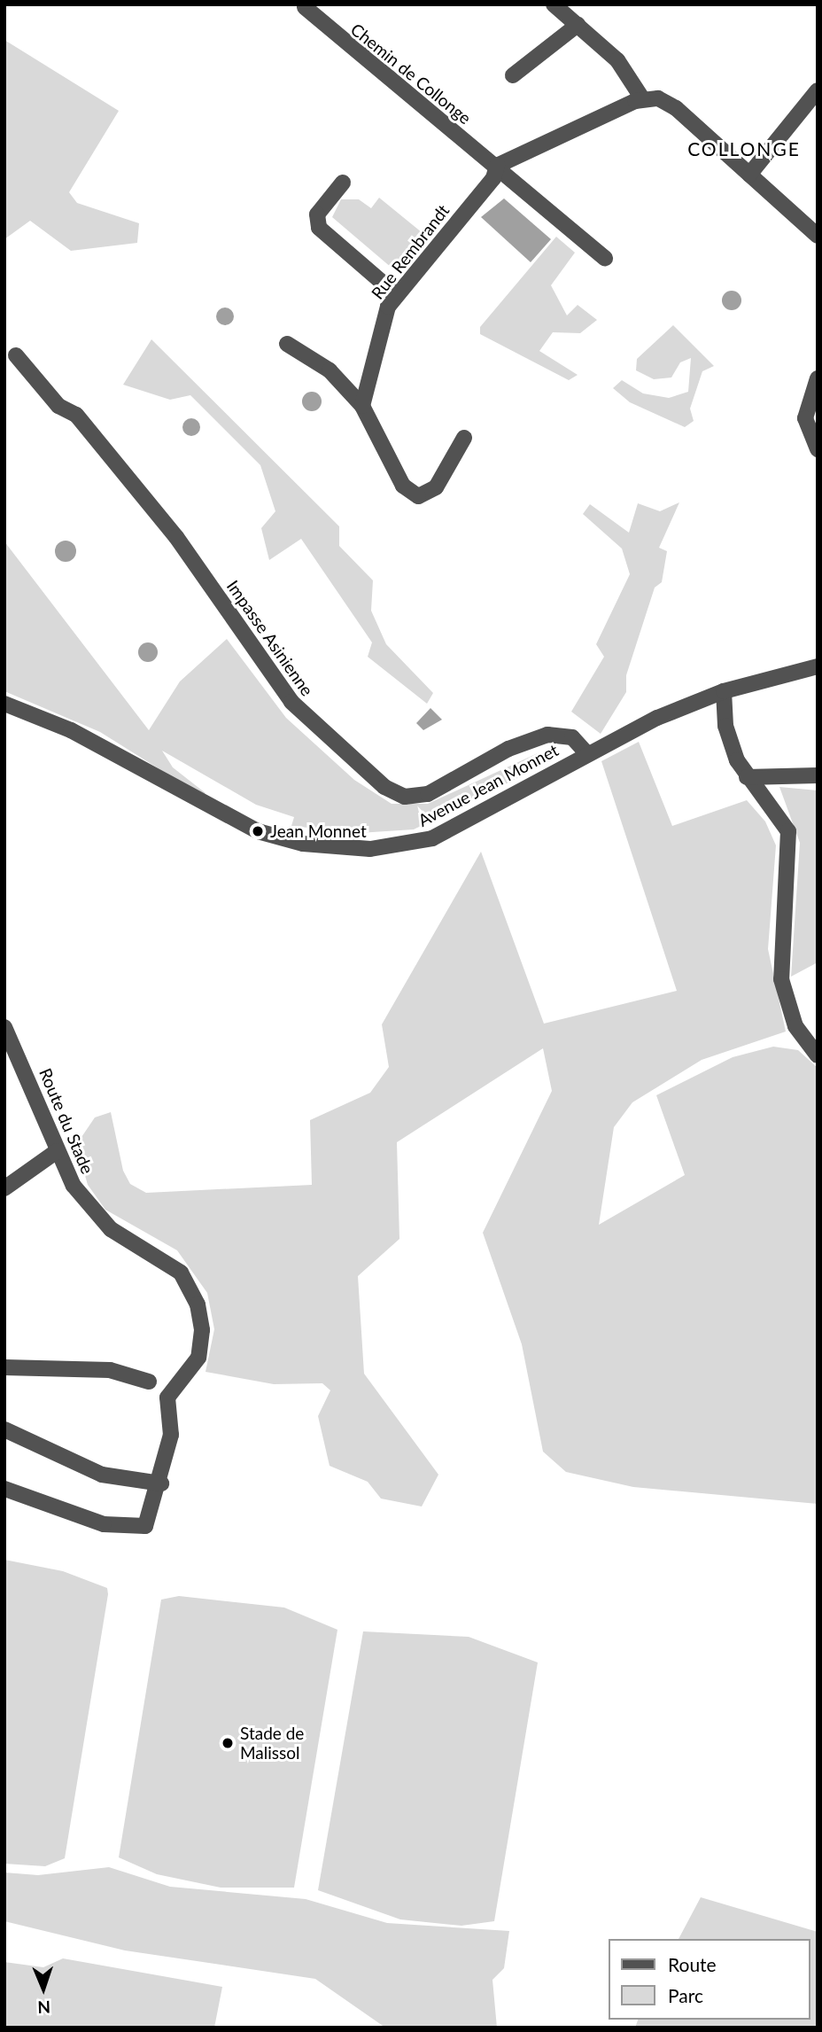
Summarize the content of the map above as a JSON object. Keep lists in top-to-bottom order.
{
  "streets": {
    "street": [
      "Chemin de Collonge",
      "Rue Rembrandt",
      "Impasse Asinienne",
      "Avenue Jean Monnet",
      "Route du Stade"
    ]
  },
  "crossings": [
    ["Chemin de Collonge", "Rue Rembrandt"],
    ["Impasse Asinienne", "Avenue Jean Monnet"]
  ],
  "districts": ["COLLONGE"],
  "places": ["Jean Monnet", "Stade de Malissol"],
  "legend": ["Route", "Parc"],
  "north": "bottom"
}
